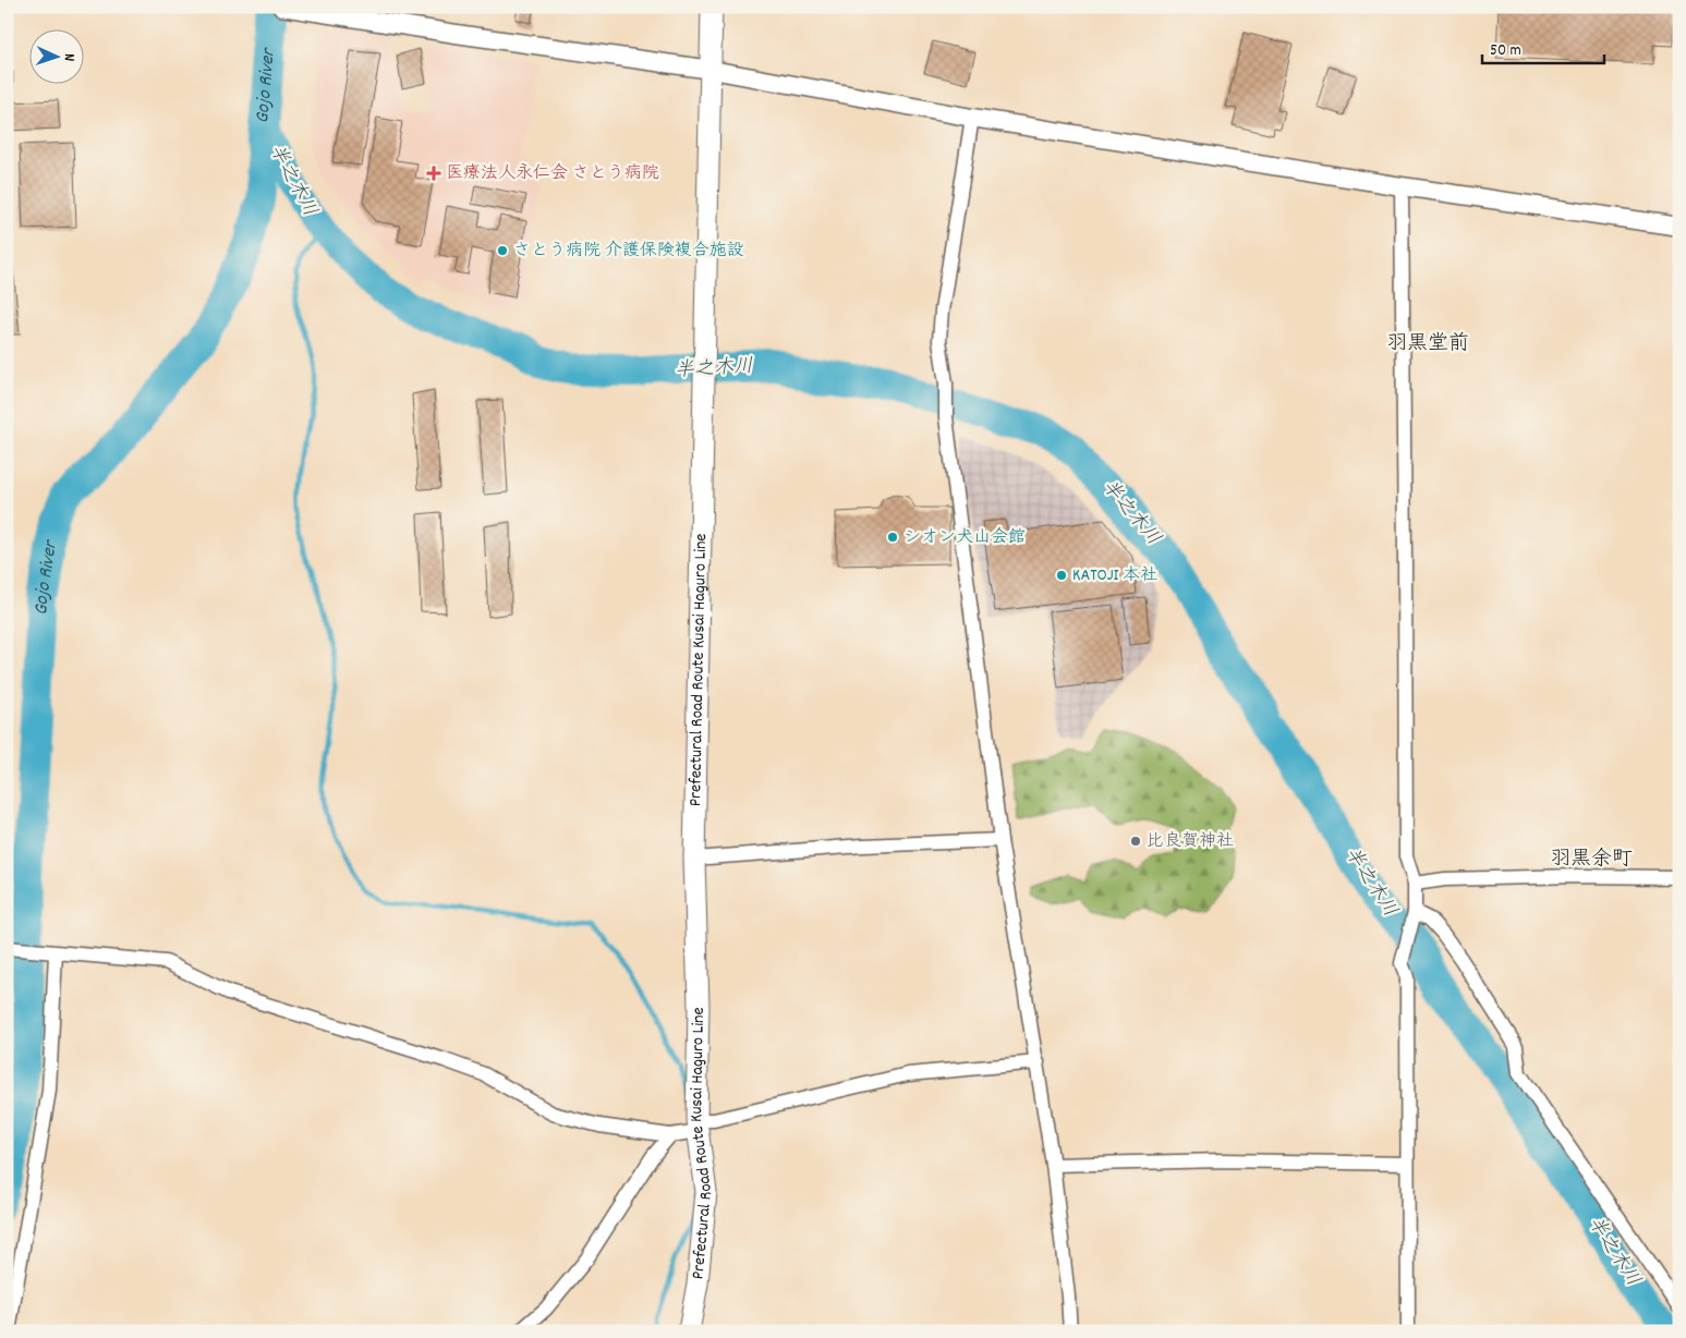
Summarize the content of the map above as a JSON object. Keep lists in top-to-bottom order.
{
  "streets": {
    "main road": ["Prefectural Road Route Kusai Haguro Line"]
  },
  "districts": ["羽黒堂前", "羽黒余町"],
  "water": ["Gojo River", "半之木川"],
  "places": {
    "health": ["医療法人永仁会 さとう病院"],
    "other": [
      "さとう病院 介護保険複合施設",
      "シオン犬山会館",
      "KATOJI 本社",
      "比良賀神社"
    ]
  },
  "scale_bar": "50 m",
  "north": "right"
}
